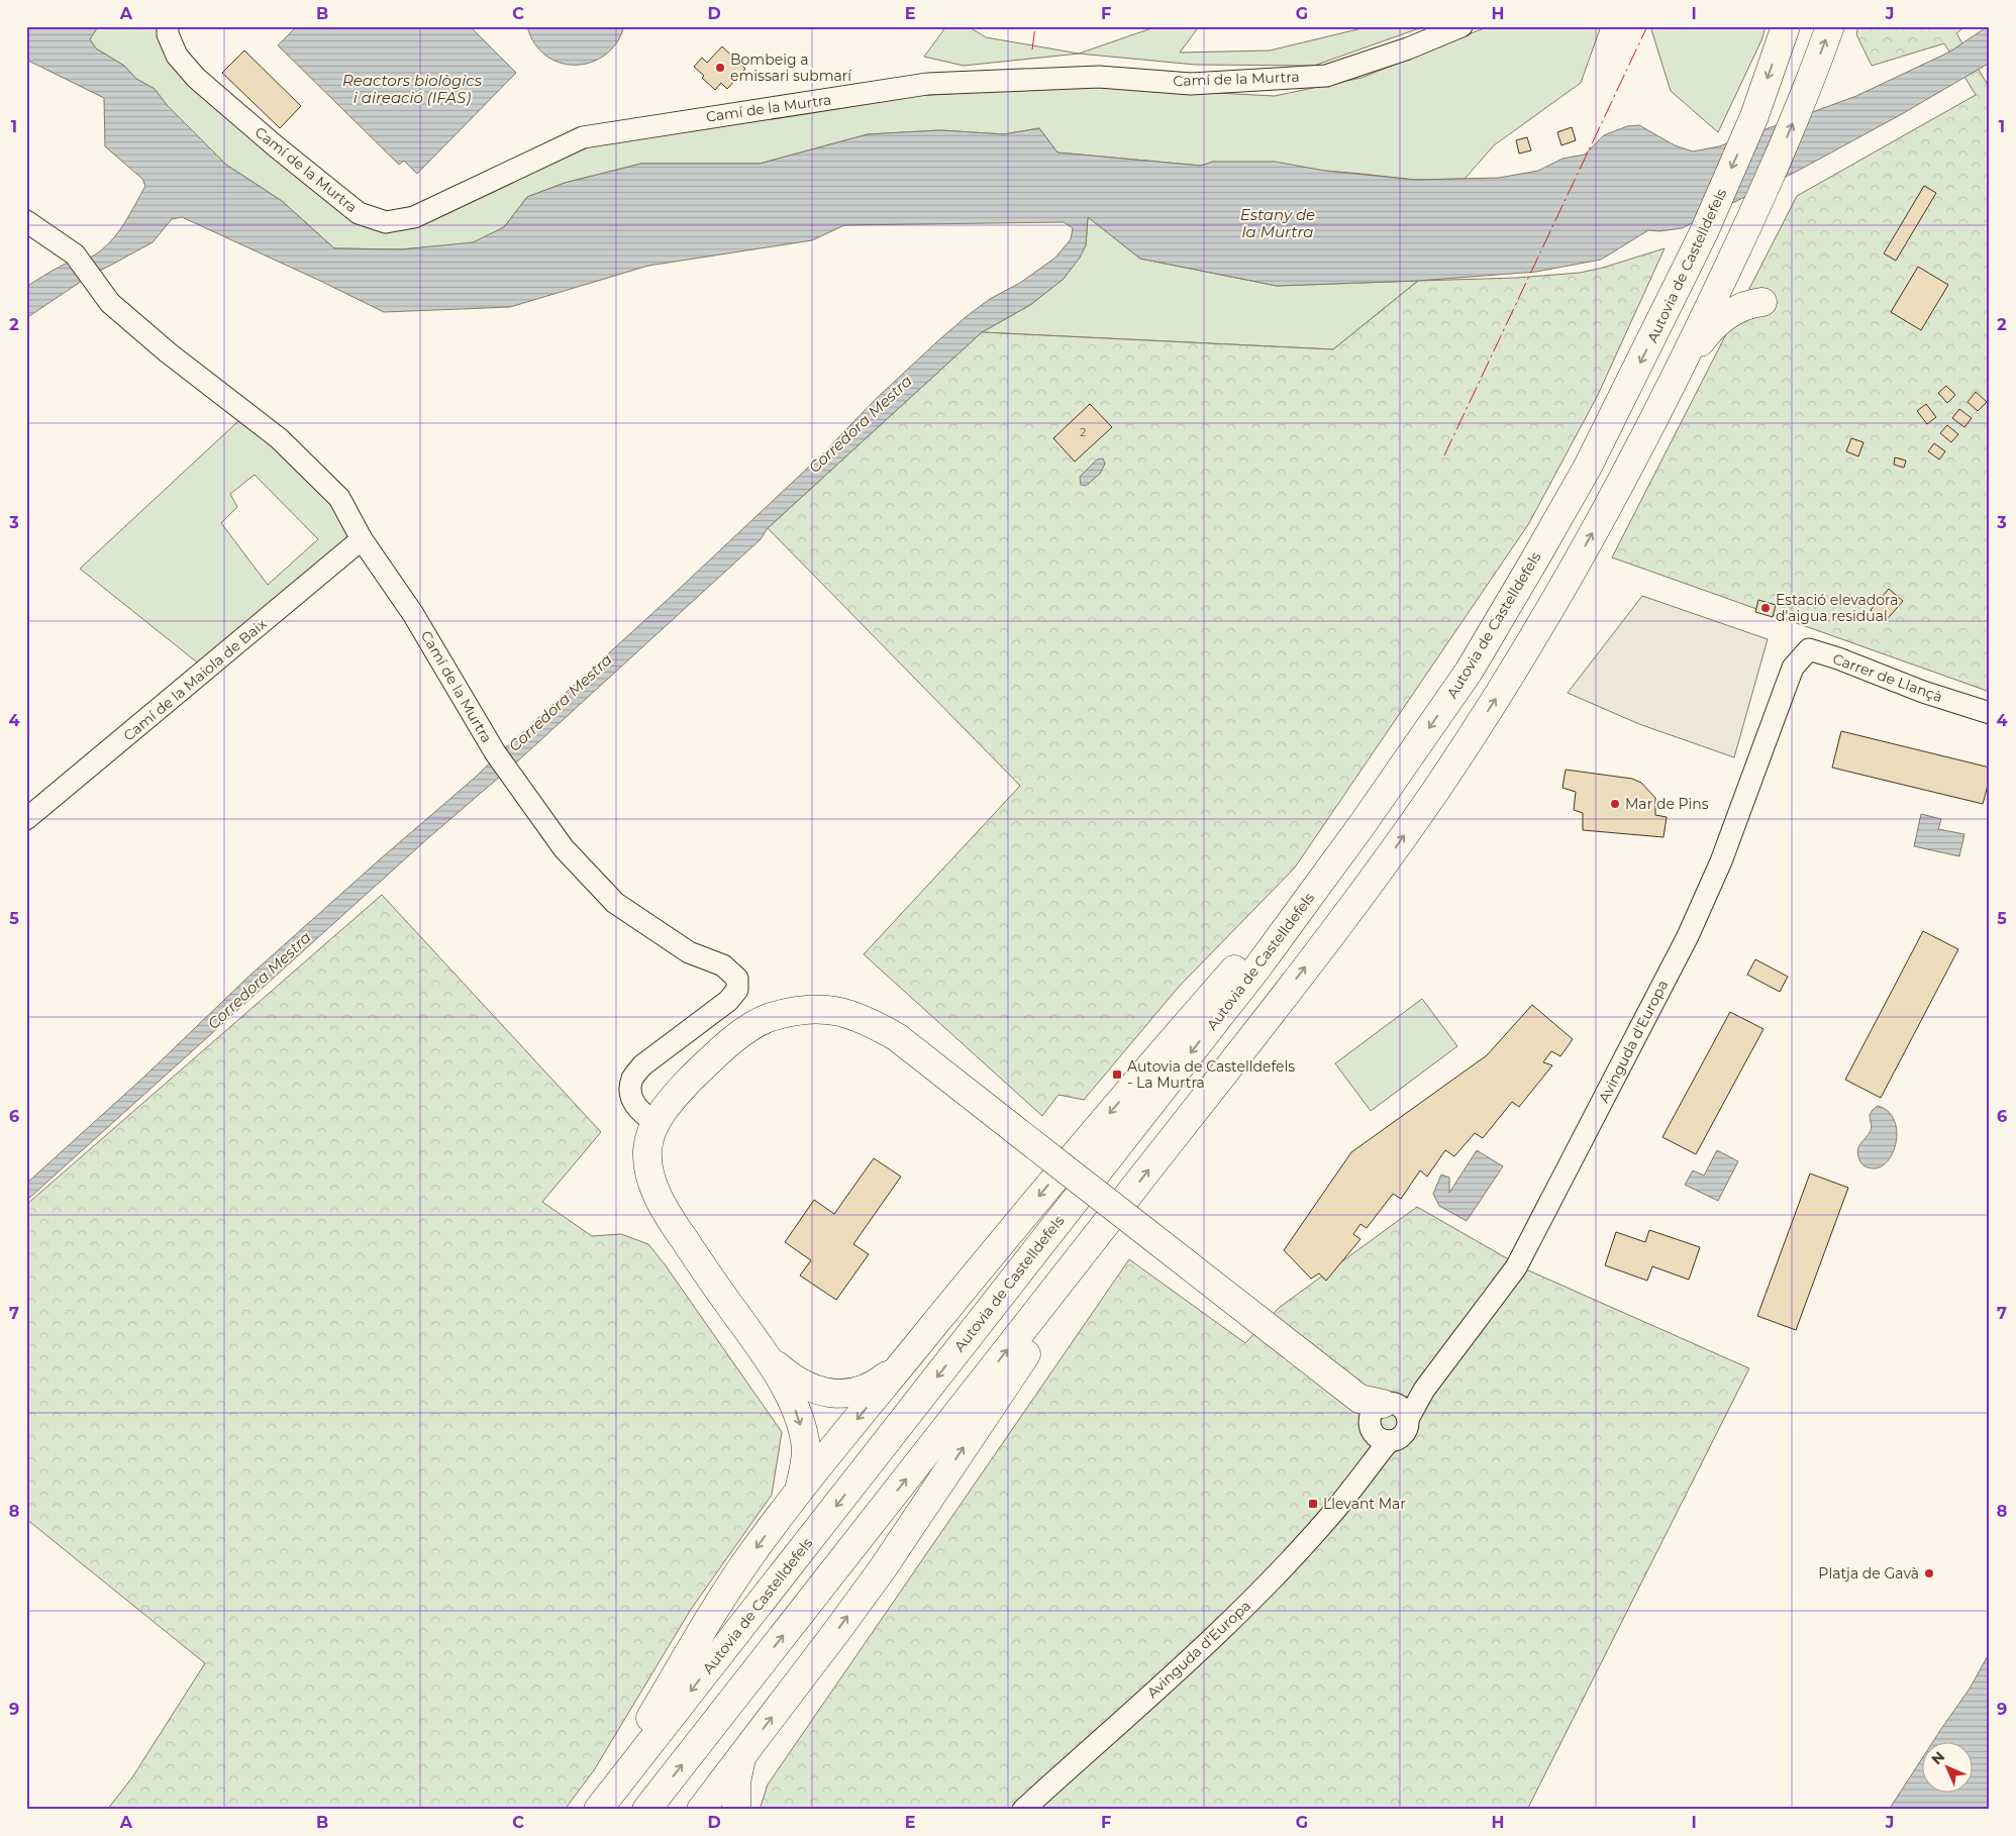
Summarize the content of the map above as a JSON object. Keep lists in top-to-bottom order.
{
  "streets": {
    "highway": ["Autovia de Castelldefels"],
    "street": [
      "Camí de la Murtra",
      "Carrer de Llançà",
      "Camí de la Maiola de Baix",
      "Avinguda d'Europa"
    ]
  },
  "crossings": [
    ["Camí de la Murtra", "Camí de la Maiola de Baix"],
    ["Carrer de Llançà", "Avinguda d'Europa"]
  ],
  "water": ["Reactors biològics i aireació (IFAS)", "Estany de la Murtra", "Corredora Mestra"],
  "places": {
    "other": [
      "Bombeig a emissari submarí",
      "Estació elevadora d'aigua residual",
      "Mar de Pins",
      "Platja de Gavà"
    ],
    "transit": ["Autovia de Castelldefels - La Murtra", "Llevant Mar"]
  },
  "house_numbers": ["2"],
  "north": "top left",
  "grid": {
    "columns": [
      "A",
      "B",
      "C",
      "D",
      "E",
      "F",
      "G",
      "H",
      "I",
      "J"
    ],
    "rows": [
      "1",
      "2",
      "3",
      "4",
      "5",
      "6",
      "7",
      "8",
      "9"
    ]
  }
}
